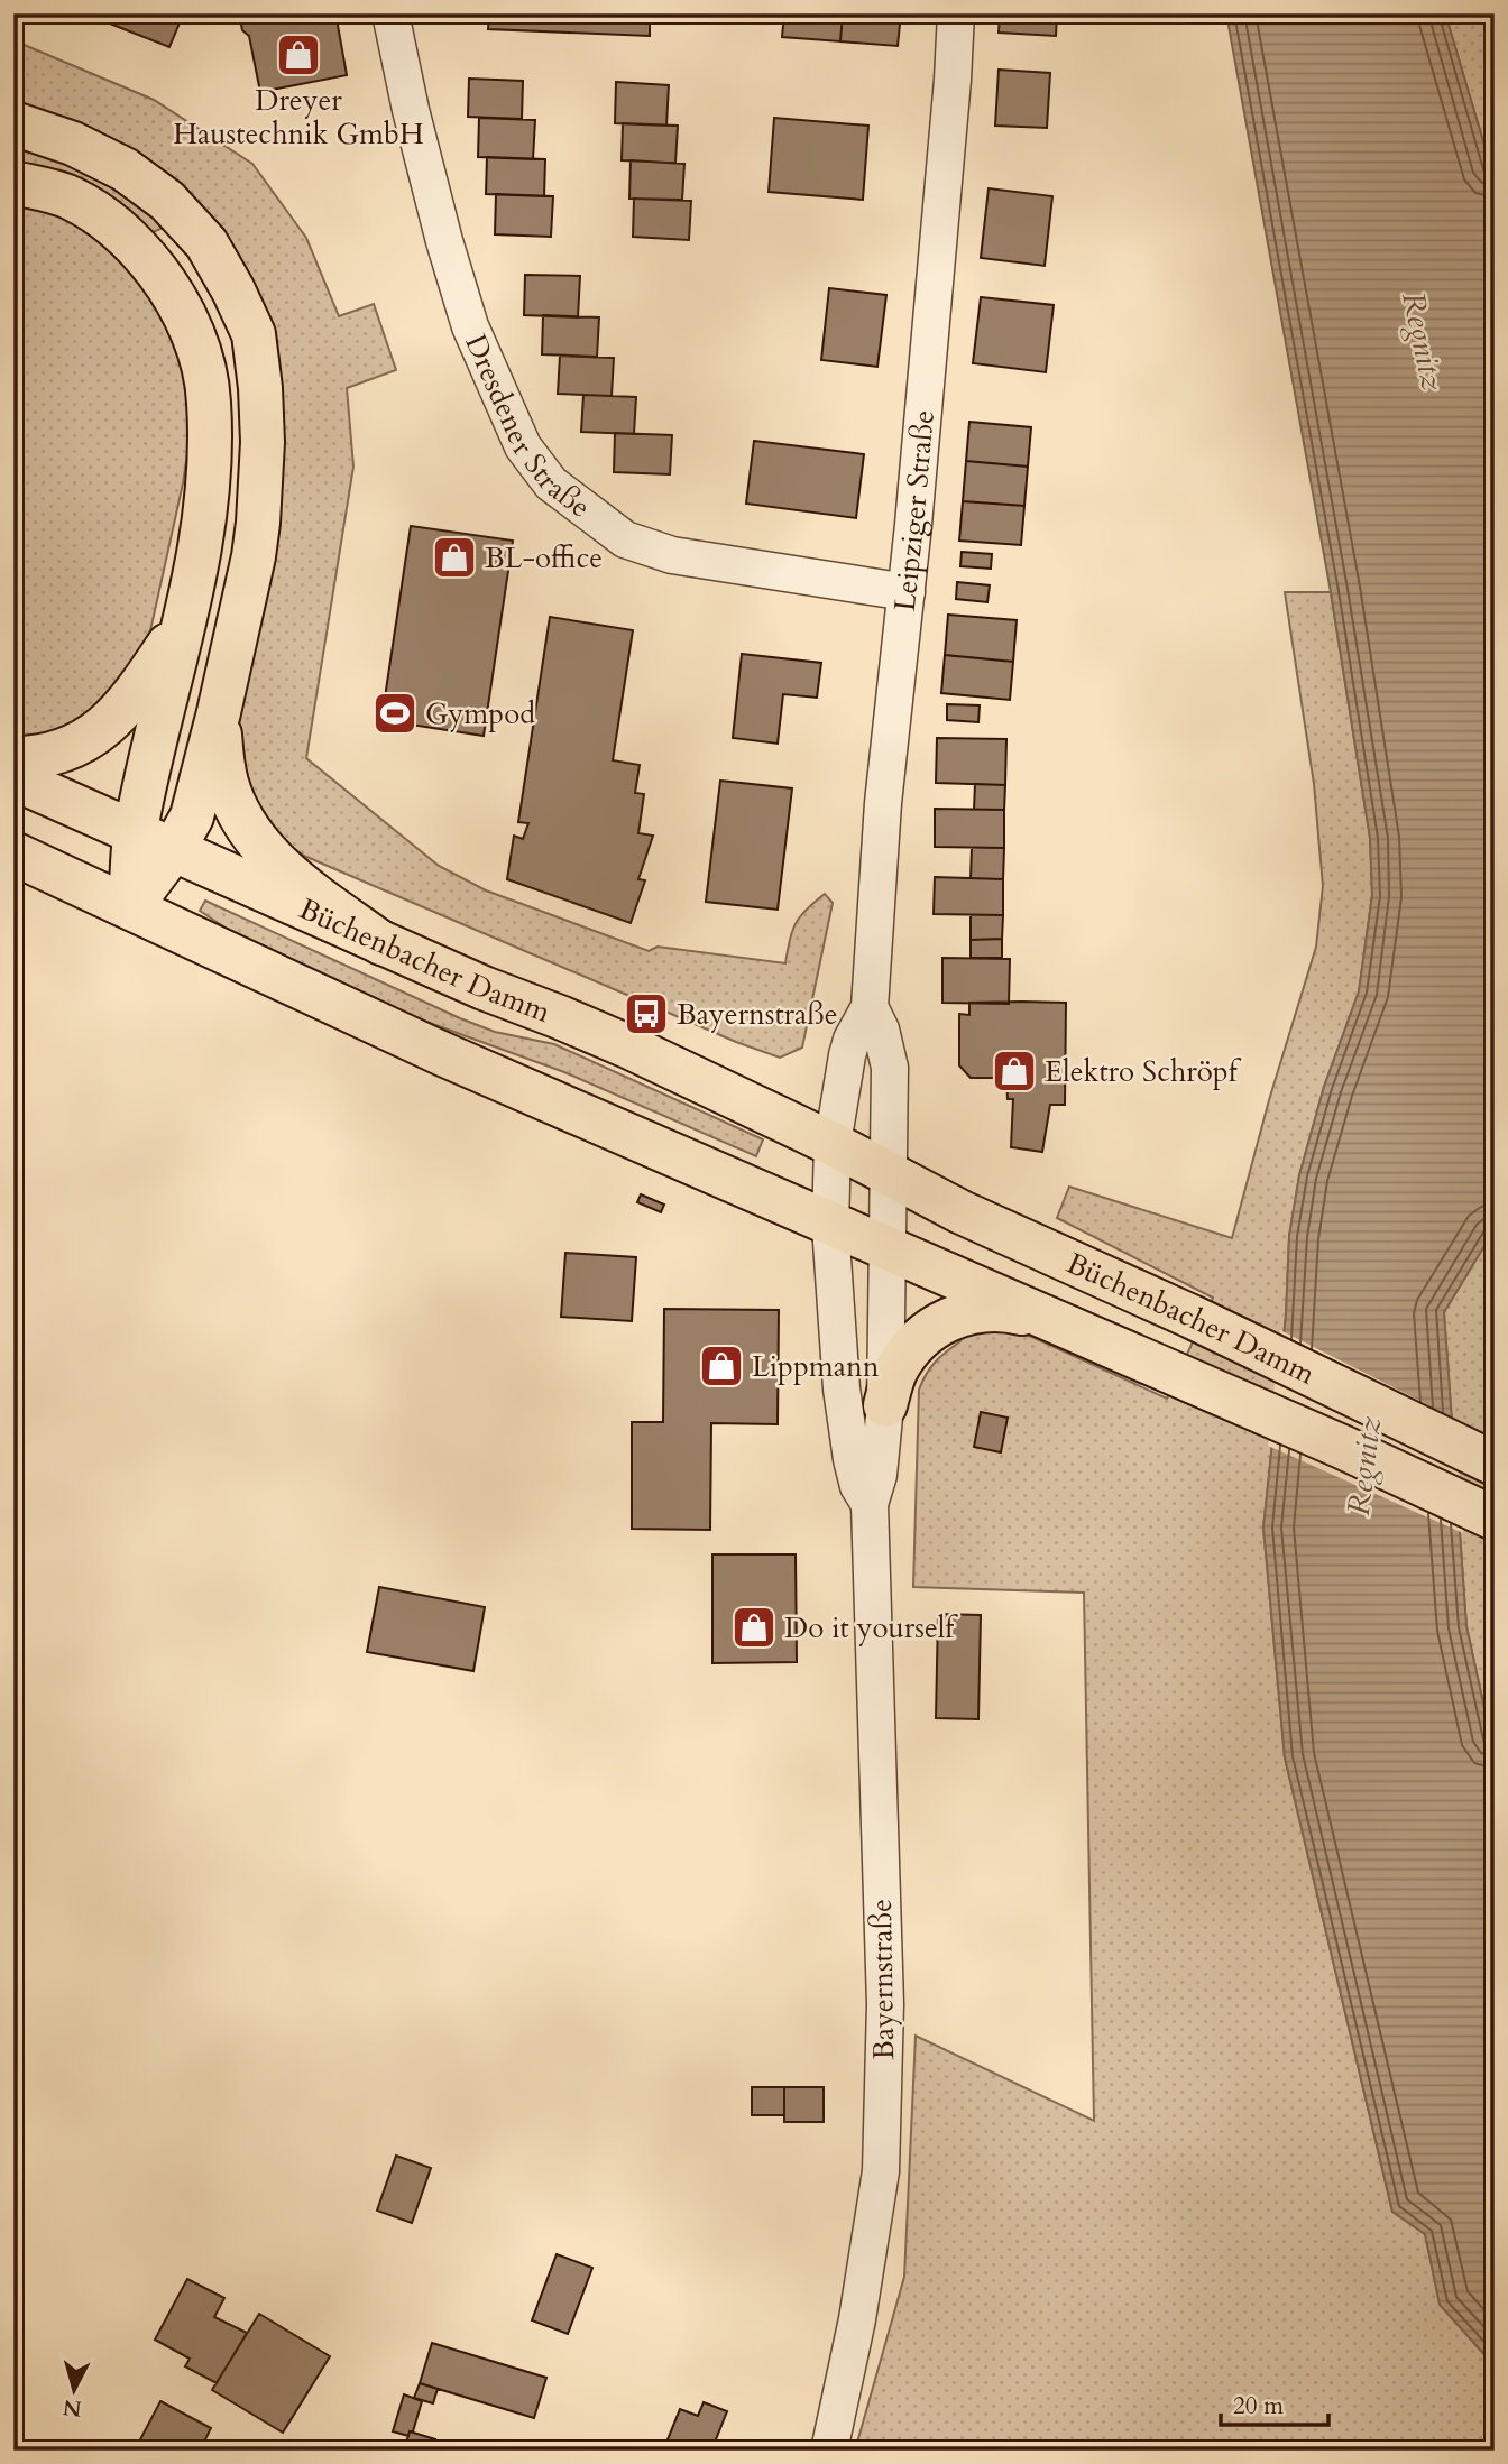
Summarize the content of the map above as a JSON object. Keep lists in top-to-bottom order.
{
  "streets": {
    "main road": ["Büchenbacher Damm"],
    "street": ["Dresdener Straße", "Leipziger Straße", "Bayernstraße"]
  },
  "crossings": [
    ["Dresdener Straße", "Leipziger Straße"],
    ["Leipziger Straße", "Büchenbacher Damm"],
    ["Büchenbacher Damm", "Bayernstraße"]
  ],
  "water": ["Regnitz"],
  "places": {
    "shop": [
      "Dreyer Haustechnik GmbH",
      "BL-office",
      "Elektro Schröpf",
      "Lippmann",
      "Do it yourself"
    ],
    "sports": ["Gympod"],
    "bus stop": ["Bayernstraße"]
  },
  "scale_bar": "20 m",
  "north": "bottom"
}
